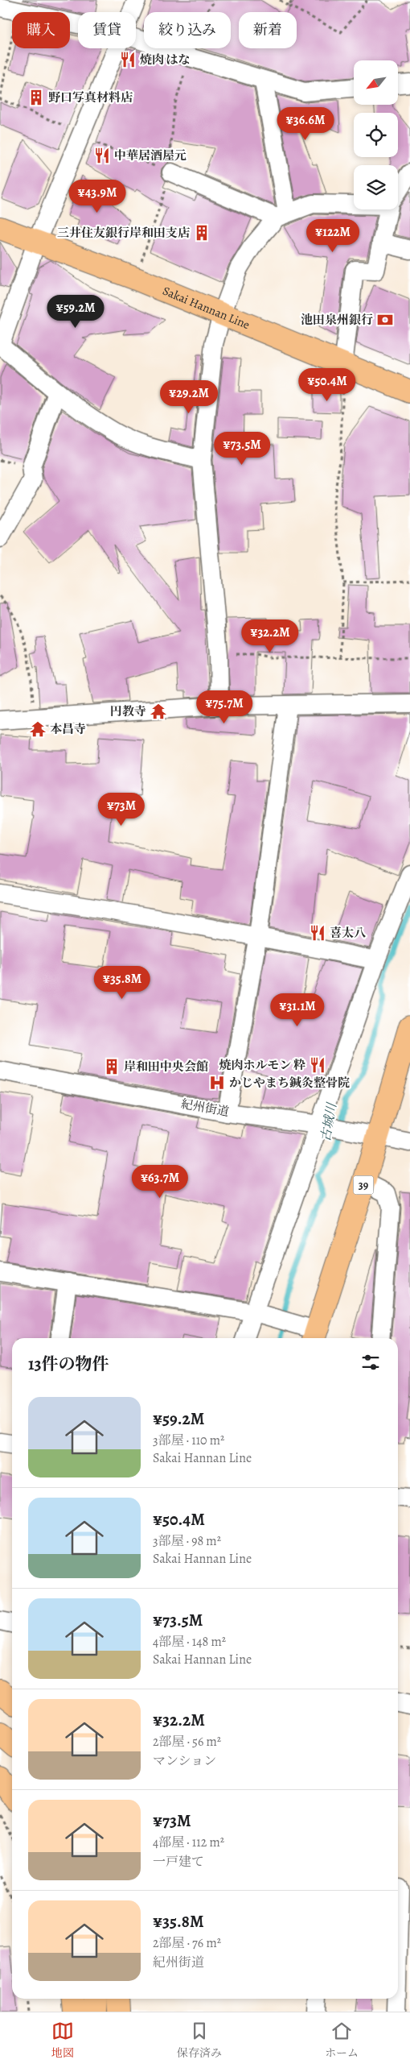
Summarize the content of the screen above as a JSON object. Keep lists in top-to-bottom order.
{
  "streets": {
    "main road": ["Sakai Hannan Line", "39"],
    "street": ["紀州街道"]
  },
  "crossings": [
    ["紀州街道", "39"]
  ],
  "water": ["古城川"],
  "places": {
    "restaurant": [
      "焼肉 はな",
      "中華居酒屋元",
      "喜太八",
      "焼肉ホルモン 粋"
    ],
    "building": ["野口写真材料店", "三井住友銀行岸和田支店", "岸和田中央会館"],
    "bank": ["池田泉州銀行"],
    "temple": ["円教寺", "本昌寺"],
    "hospital": ["かじやまち鍼灸整骨院"]
  },
  "north": "bottom left",
  "page": {
    "chip": [
      "購入",
      "賃貸",
      "絞り込み",
      "新着"
    ],
    "price": [
      "¥36.6M",
      "¥43.9M",
      "¥122M",
      "¥59.2M",
      "¥50.4M",
      "¥29.2M",
      "¥73.5M",
      "¥32.2M",
      "¥75.7M",
      "¥73M",
      "¥35.8M",
      "¥31.1M",
      "¥63.7M"
    ],
    "heading": "13件の物件",
    "list": [
      {
        "name": "¥59.2M",
        "note": "3部屋 · 110 m² · Sakai Hannan Line"
      },
      {
        "name": "¥50.4M",
        "note": "3部屋 · 98 m² · Sakai Hannan Line"
      },
      {
        "name": "¥73.5M",
        "note": "4部屋 · 148 m² · Sakai Hannan Line"
      },
      {
        "name": "¥32.2M",
        "note": "2部屋 · 56 m² · マンション"
      },
      {
        "name": "¥73M",
        "note": "4部屋 · 112 m² · 一戸建て"
      },
      {
        "name": "¥35.8M",
        "note": "2部屋 · 76 m² · 紀州街道"
      }
    ],
    "tabs": ["地図", "保存済み", "ホーム"]
  }
}
